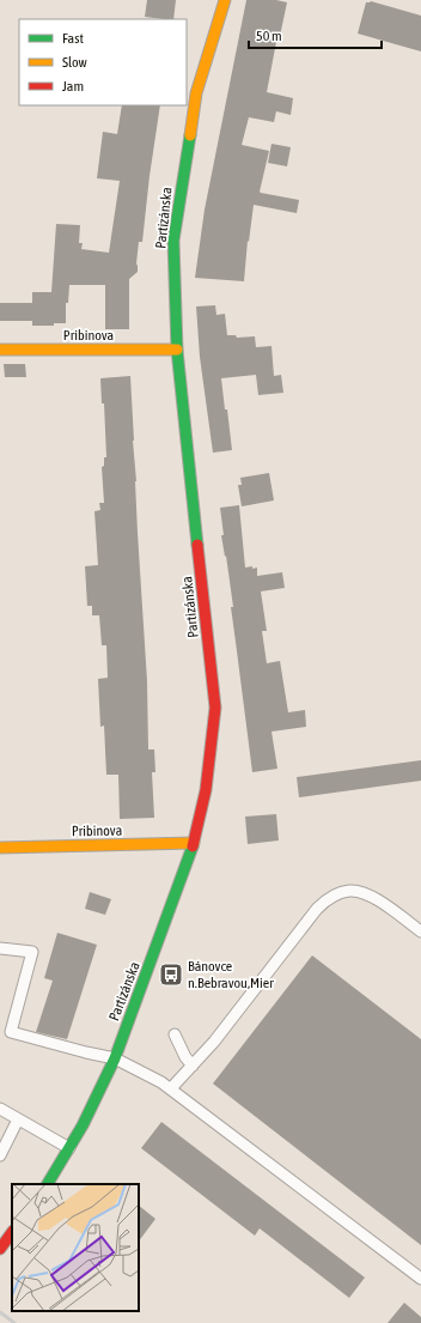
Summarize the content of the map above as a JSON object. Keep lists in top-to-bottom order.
{
  "streets": {
    "street": ["Partizánska", "Pribinova"]
  },
  "crossings": [
    ["Partizánska", "Pribinova"]
  ],
  "places": {
    "bus stop": ["Bánovce n.Bebravou,Mier"]
  },
  "legend": ["Fast", "Slow", "Jam"],
  "scale_bar": "50 m"
}
